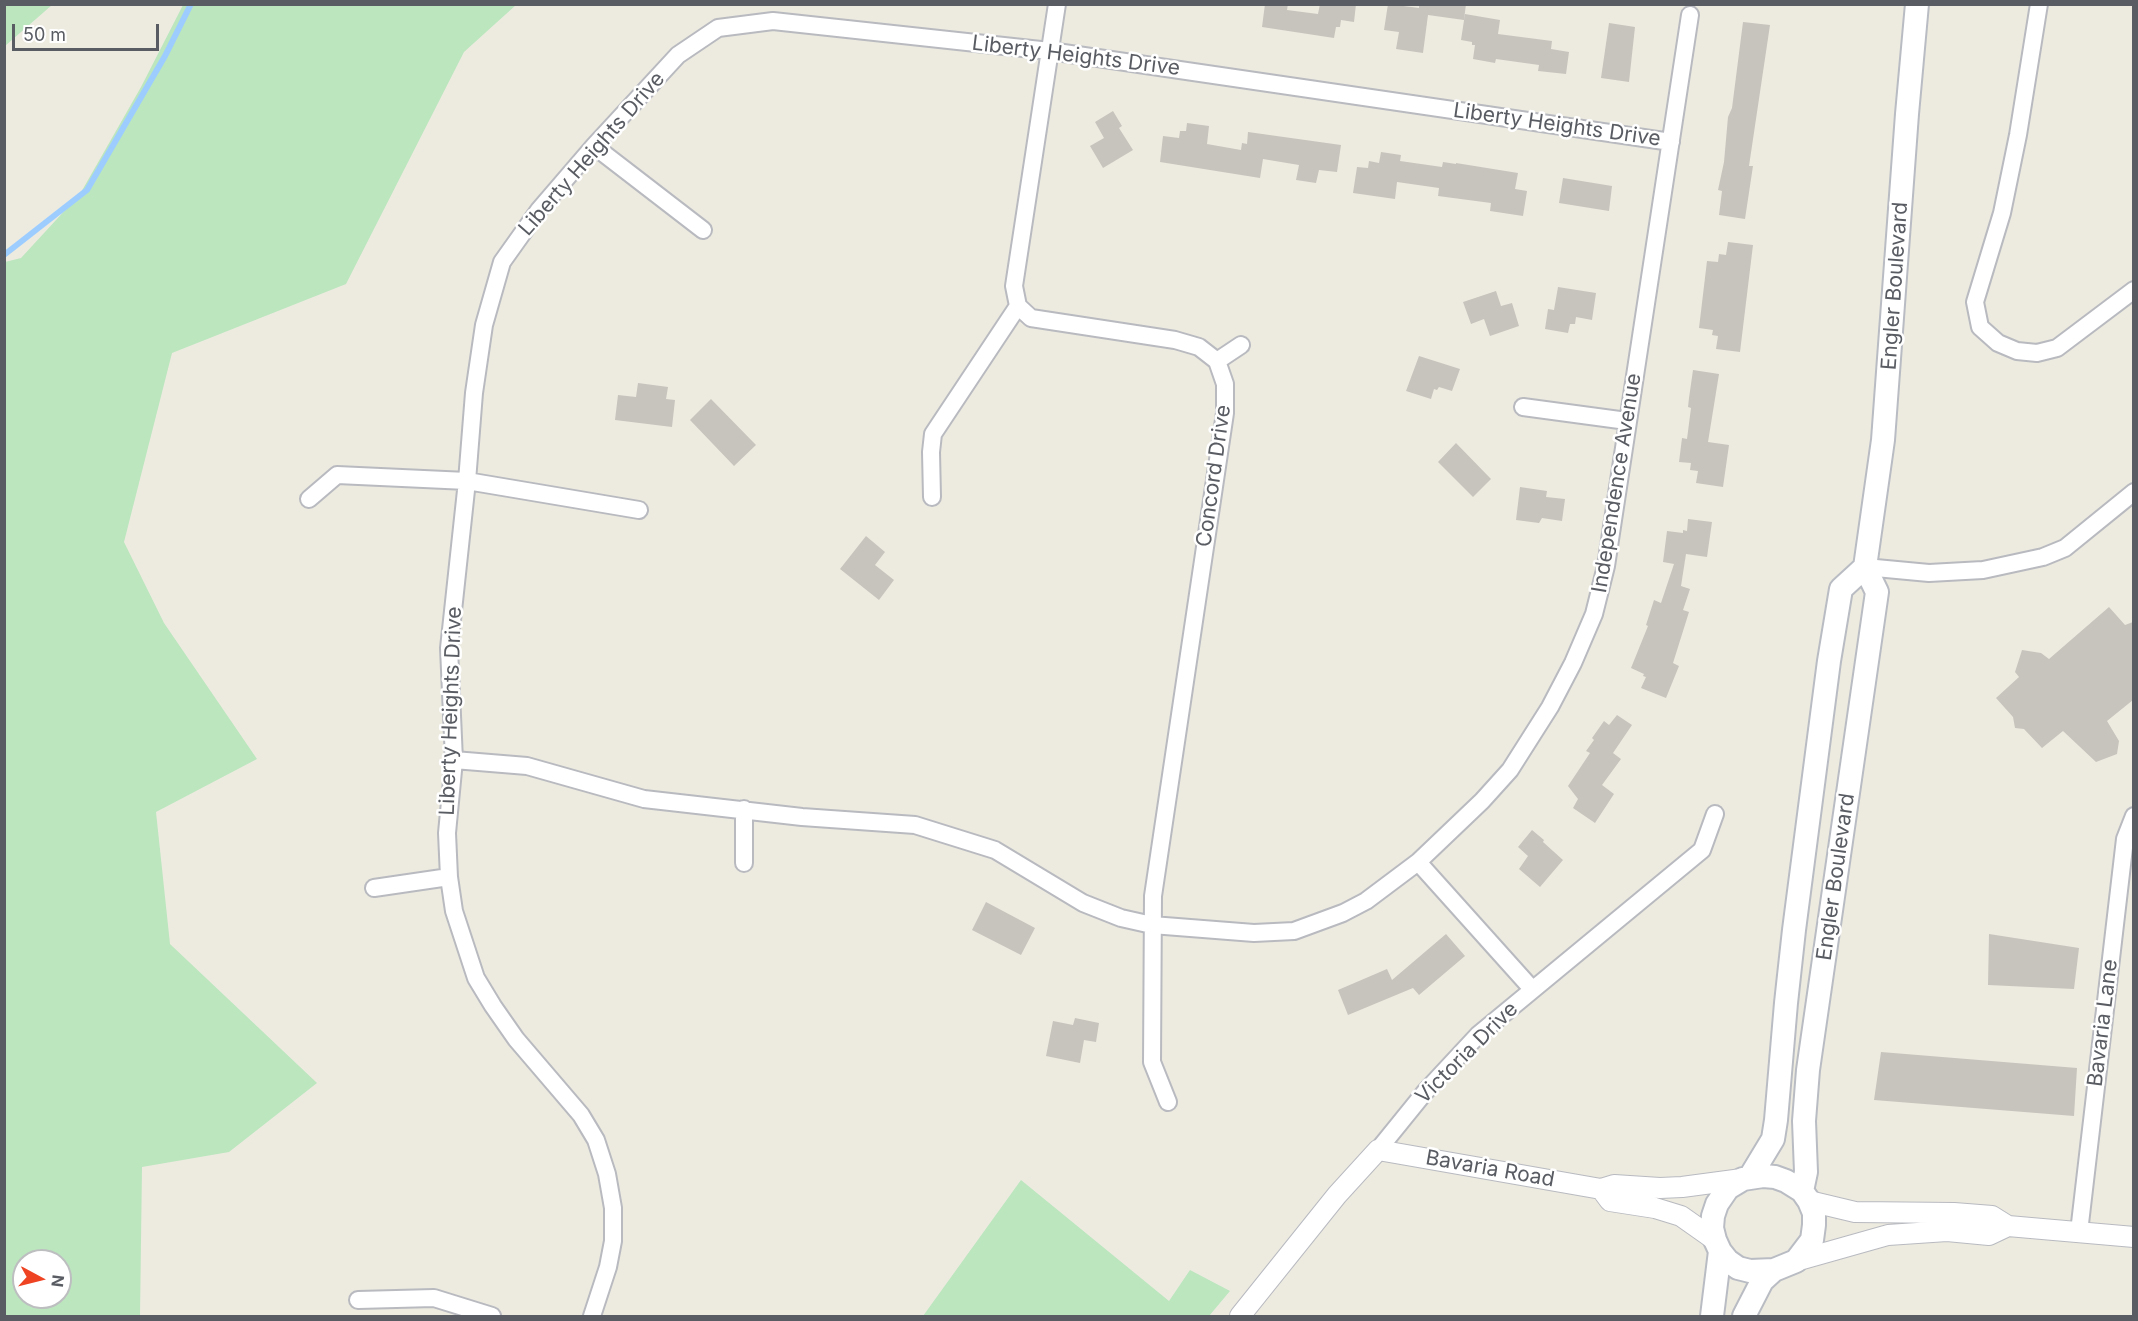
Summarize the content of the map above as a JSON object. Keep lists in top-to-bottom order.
{
  "streets": {
    "main road": ["Engler Boulevard"],
    "street": [
      "Liberty Heights Drive",
      "Concord Drive",
      "Independence Avenue",
      "Bavaria Lane",
      "Victoria Drive",
      "Bavaria Road"
    ]
  },
  "crossings": [
    ["Liberty Heights Drive", "Independence Avenue"],
    ["Engler Boulevard", "Bavaria Road"],
    ["Concord Drive", "Independence Avenue"],
    ["Victoria Drive", "Bavaria Road"]
  ],
  "scale_bar": "50 m",
  "north": "right"
}
